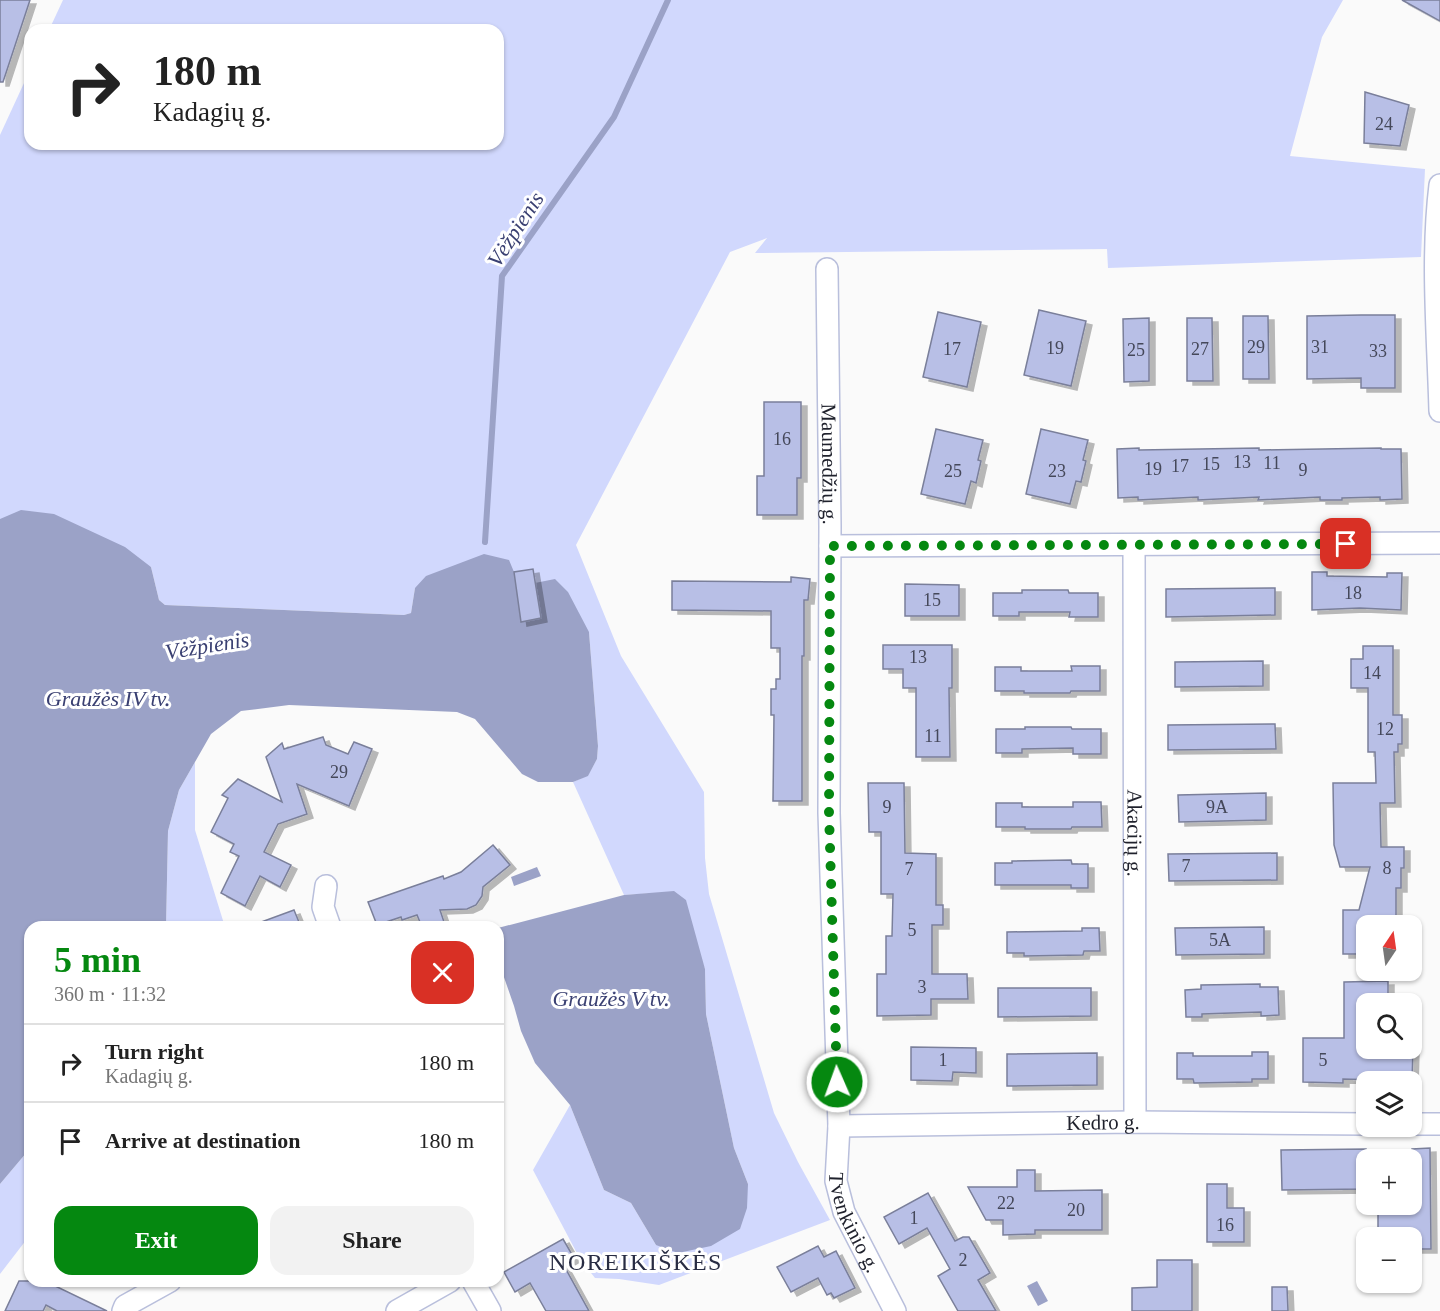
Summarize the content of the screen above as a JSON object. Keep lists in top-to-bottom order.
{
  "streets": {
    "street": [
      "Maumedžių g.",
      "Akacijų g.",
      "Kedro g.",
      "Tvenkinio g."
    ]
  },
  "crossings": [
    ["Maumedžių g.", "Kedro g."],
    ["Maumedžių g.", "Tvenkinio g."],
    ["Akacijų g.", "Kedro g."],
    ["Kedro g.", "Tvenkinio g."]
  ],
  "districts": ["NOREIKIŠKĖS"],
  "water": ["Vėžpienis", "Graužės IV tv.", "Graužės V tv."],
  "house_numbers": [
    "24",
    "29",
    "31",
    "19",
    "17",
    "27",
    "25",
    "33",
    "16",
    "13",
    "11",
    "15",
    "17",
    "19",
    "9",
    "25",
    "23",
    "18",
    "15",
    "13",
    "14",
    "12",
    "11",
    "29",
    "9",
    "9A",
    "7",
    "8",
    "7",
    "5",
    "5A",
    "3",
    "1",
    "5",
    "22",
    "20",
    "1",
    "16",
    "2"
  ],
  "north": "top",
  "page": {
    "turn": ["180 m", "Kadagių g."],
    "map_buttons": ["+", "−"],
    "heading": ["5 min", "360 m · 11:32"],
    "list": [
      {
        "name": "Turn right",
        "note": "Kadagių g.",
        "value": "180 m"
      },
      {
        "name": "Arrive at destination",
        "value": "180 m"
      }
    ],
    "buttons": ["Exit", "Share"]
  }
}
